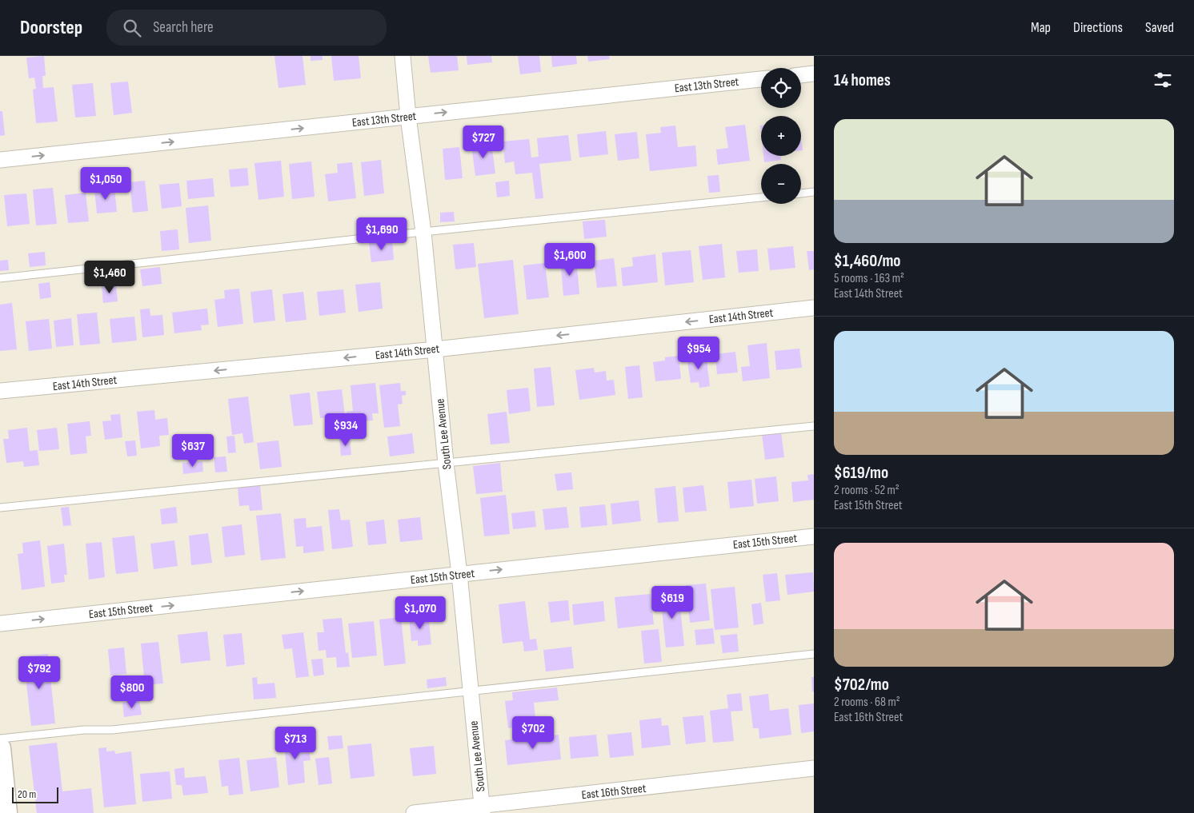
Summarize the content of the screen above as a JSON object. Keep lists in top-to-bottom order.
{
  "streets": {
    "street": [
      "East 13th Street",
      "East 14th Street",
      "South Lee Avenue",
      "East 15th Street",
      "East 16th Street"
    ]
  },
  "crossings": [
    ["East 13th Street", "South Lee Avenue"],
    ["East 14th Street", "South Lee Avenue"],
    ["South Lee Avenue", "East 15th Street"],
    ["South Lee Avenue", "East 16th Street"]
  ],
  "one_way": ["East 13th Street", "East 14th Street", "East 15th Street"],
  "scale_bar": "20 m",
  "page": {
    "header": "Doorstep",
    "search": "Search here",
    "nav": ["Map", "Directions", "Saved"],
    "heading": "14 homes",
    "map_buttons": ["+", "−"],
    "list": [
      {
        "name": "$1,460/mo",
        "note": "5 rooms · 163 m² · East 14th Street"
      },
      {
        "name": "$619/mo",
        "note": "2 rooms · 52 m² · East 15th Street"
      },
      {
        "name": "$702/mo",
        "note": "2 rooms · 68 m² · East 16th Street"
      }
    ],
    "price": [
      "$727",
      "$1,050",
      "$1,690",
      "$1,600",
      "$1,460",
      "$954",
      "$934",
      "$637",
      "$619",
      "$1,070",
      "$792",
      "$800",
      "$702",
      "$713"
    ],
    "scale": "20 m"
  }
}
